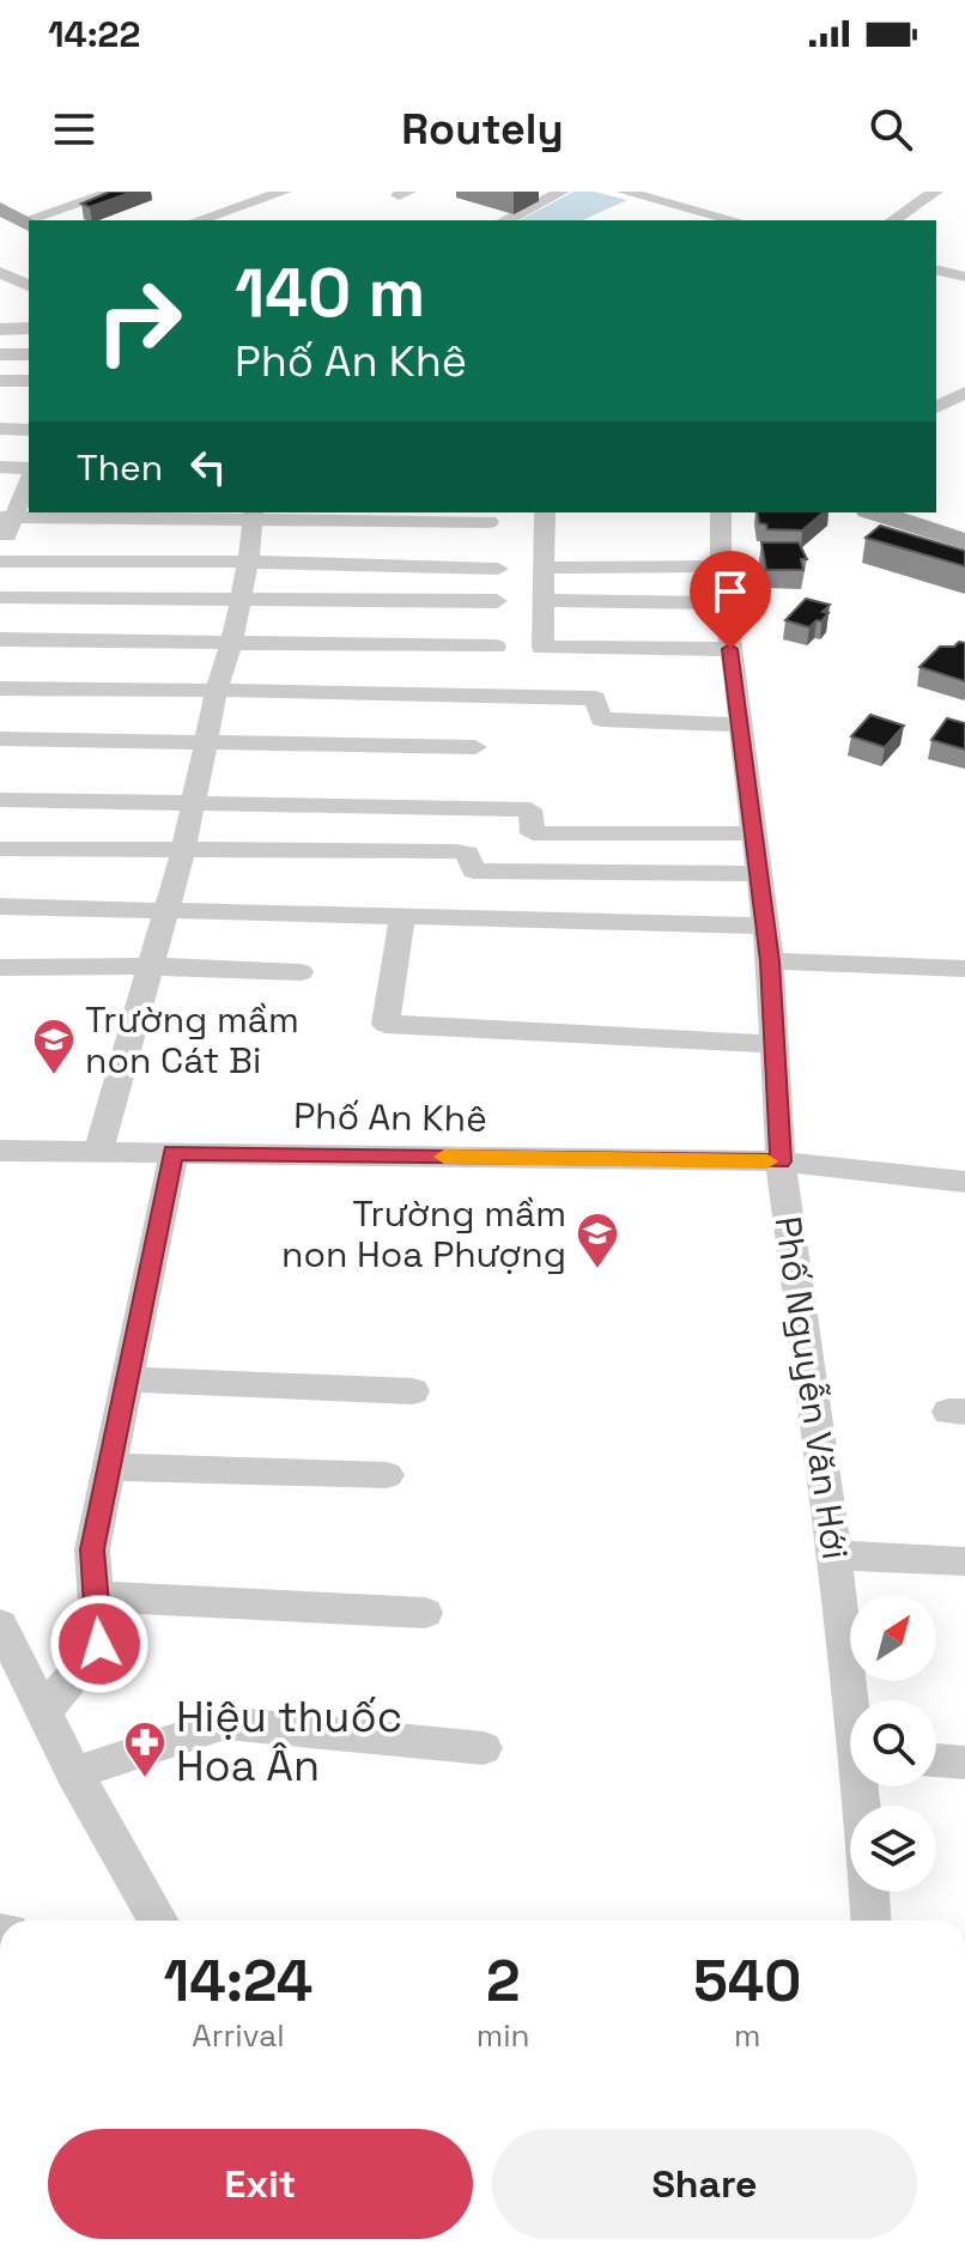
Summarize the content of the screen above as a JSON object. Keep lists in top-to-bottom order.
{
  "streets": {
    "street": ["Phố An Khê", "Phố Nguyễn Văn Hới"]
  },
  "crossings": [
    ["Phố An Khê", "Phố Nguyễn Văn Hới"]
  ],
  "places": {
    "school or university": ["Trường mầm non Cát Bi", "Trường mầm non Hoa Phượng"],
    "pharmacy": ["Hiệu thuốc Hoa Ân"]
  },
  "north": "top right",
  "page": {
    "status": "14:22",
    "header": "Routely",
    "turn": ["140 m", "Phố An Khê"],
    "then": "Then",
    "eta": [
      "14:24",
      "Arrival",
      "2",
      "min",
      "540",
      "m"
    ],
    "buttons": ["Exit", "Share"]
  }
}
